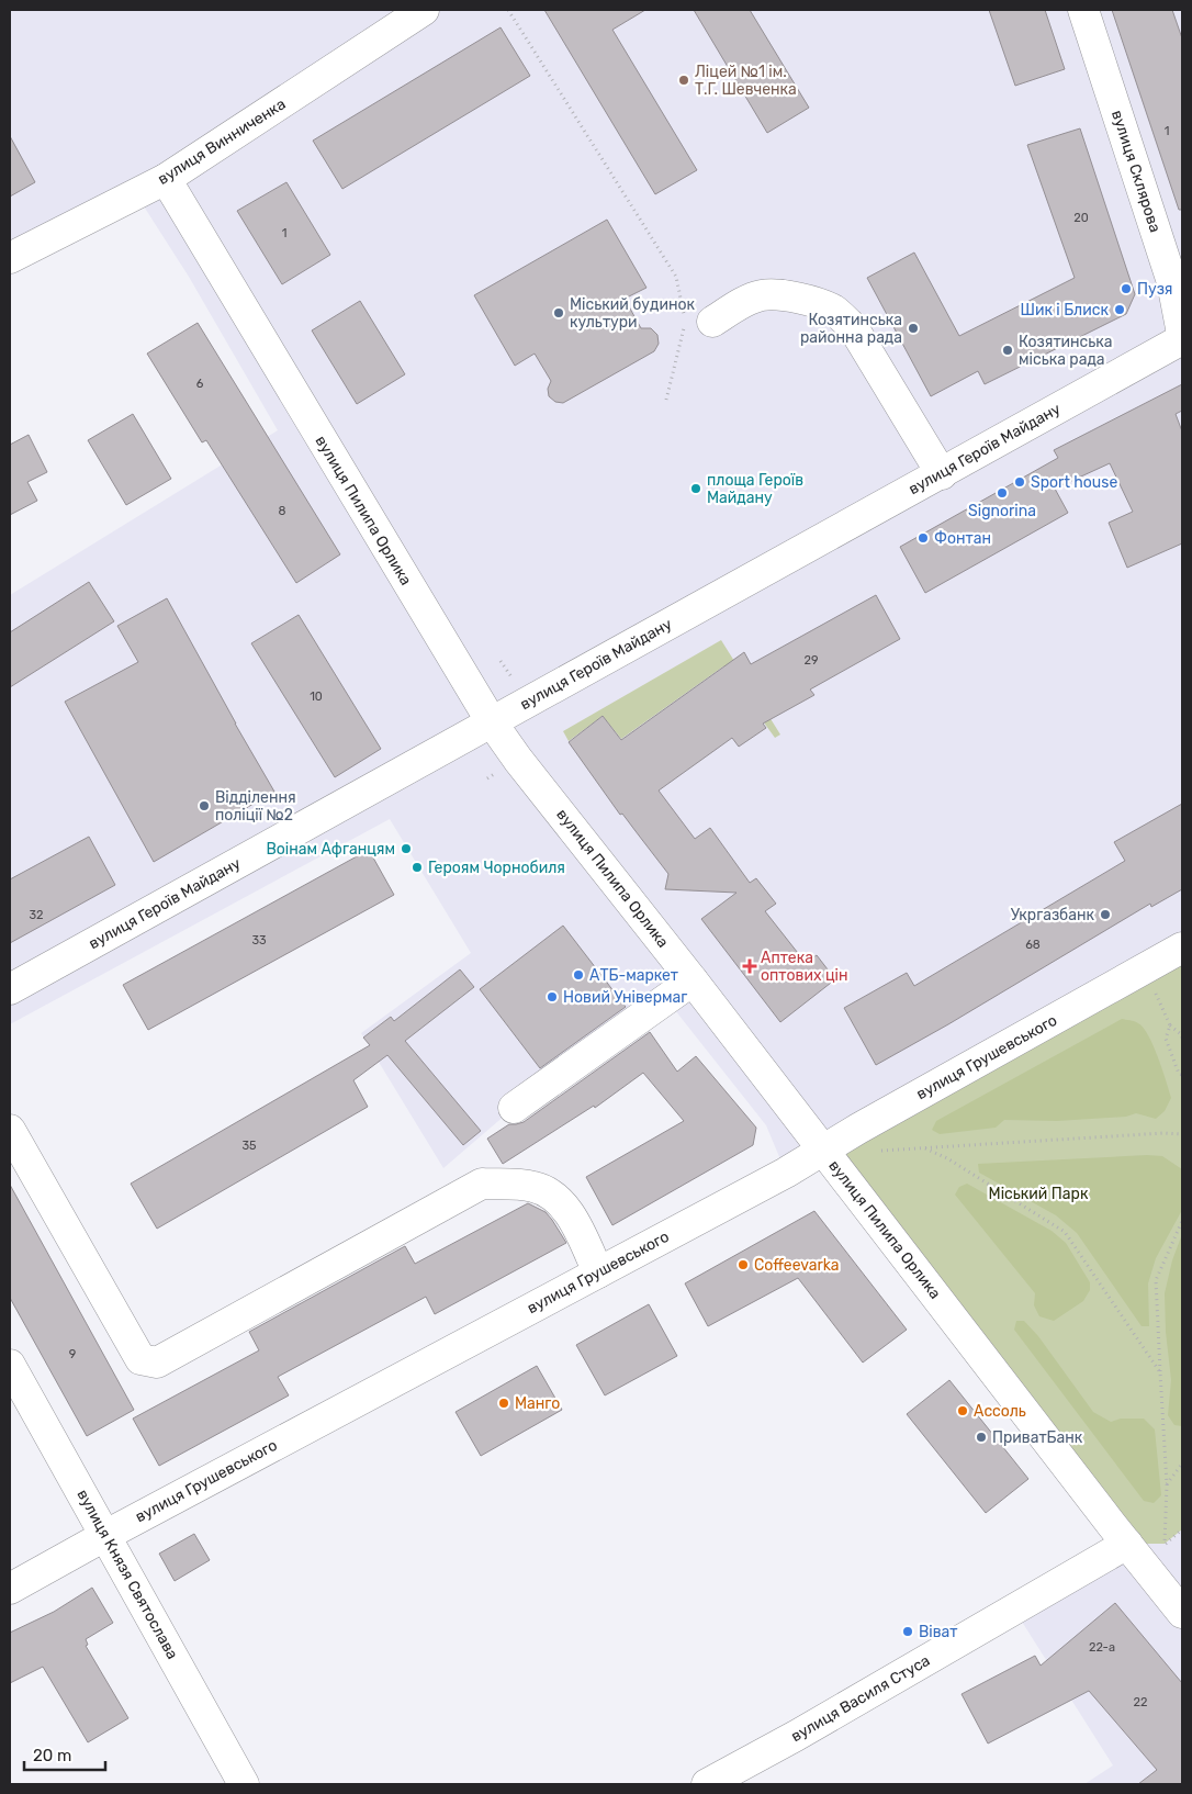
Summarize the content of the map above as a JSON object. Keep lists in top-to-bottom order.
{
  "streets": {
    "street": [
      "вулиця Винниченка",
      "вулиця Склярова",
      "вулиця Героїв Майдану",
      "вулиця Пилипа Орлика",
      "вулиця Грушевського",
      "вулиця Князя Святослава",
      "вулиця Василя Стуса"
    ]
  },
  "crossings": [
    ["вулиця Винниченка", "вулиця Пилипа Орлика"],
    ["вулиця Героїв Майдану", "вулиця Пилипа Орлика"],
    ["вулиця Пилипа Орлика", "вулиця Грушевського"],
    ["вулиця Пилипа Орлика", "вулиця Василя Стуса"],
    ["вулиця Грушевського", "вулиця Князя Святослава"]
  ],
  "parks": ["Міський Парк"],
  "places": {
    "other": [
      "Ліцей №1 ім. Т.Г. Шевченка",
      "Пузя",
      "Шик і Блиск",
      "Міський будинок культури",
      "Козятинська районна рада",
      "Козятинська міська рада",
      "Sport house",
      "площа Героїв Майдану",
      "Signorina",
      "Фонтан",
      "Відділення поліції №2",
      "Воінам Афганцям",
      "Героям Чорнобиля",
      "Укргазбанк",
      "АТБ-маркет",
      "Новий Універмаг",
      "Coffeevarka",
      "Манго",
      "Ассоль",
      "ПриватБанк",
      "Віват"
    ],
    "health": ["Аптека оптових цін"]
  },
  "house_numbers": [
    "1",
    "20",
    "1",
    "6",
    "8",
    "29",
    "10",
    "32",
    "33",
    "68",
    "35",
    "9",
    "22-а",
    "22"
  ],
  "scale_bar": "20 m"
}
